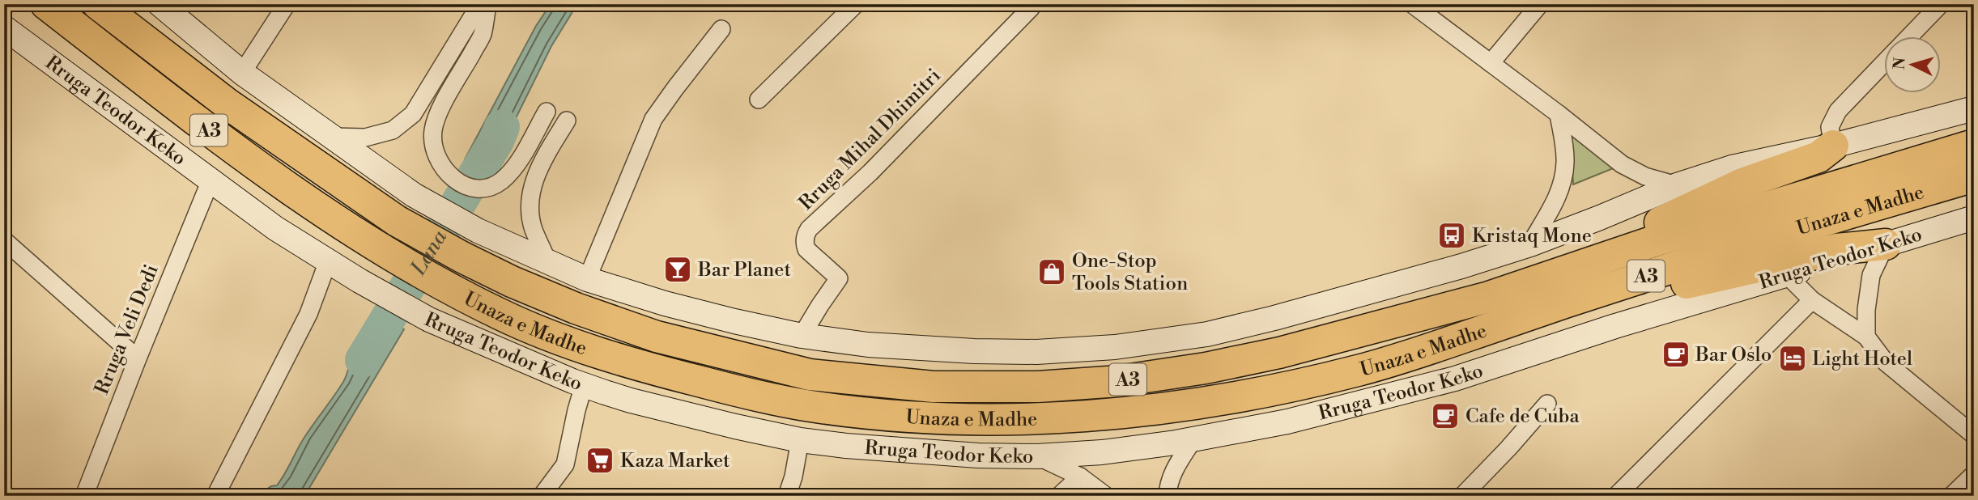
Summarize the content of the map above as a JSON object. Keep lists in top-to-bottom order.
{
  "streets": {
    "highway": ["A3", "Unaza e Madhe"],
    "main road": ["Rruga Teodor Keko"],
    "street": ["Rruga Mihal Dhimitri", "Rruga Veli Dedi"]
  },
  "crossings": [
    ["Rruga Teodor Keko", "Rruga Veli Dedi"]
  ],
  "water": ["Lana"],
  "places": {
    "bus stop": ["Kristaq Mone"],
    "bar": ["Bar Planet"],
    "shop": ["One-Stop Tools Station"],
    "cafe": ["Bar Oslo", "Cafe de Cuba"],
    "hotel": ["Light Hotel"],
    "supermarket": ["Kaza Market"]
  },
  "north": "left"
}
